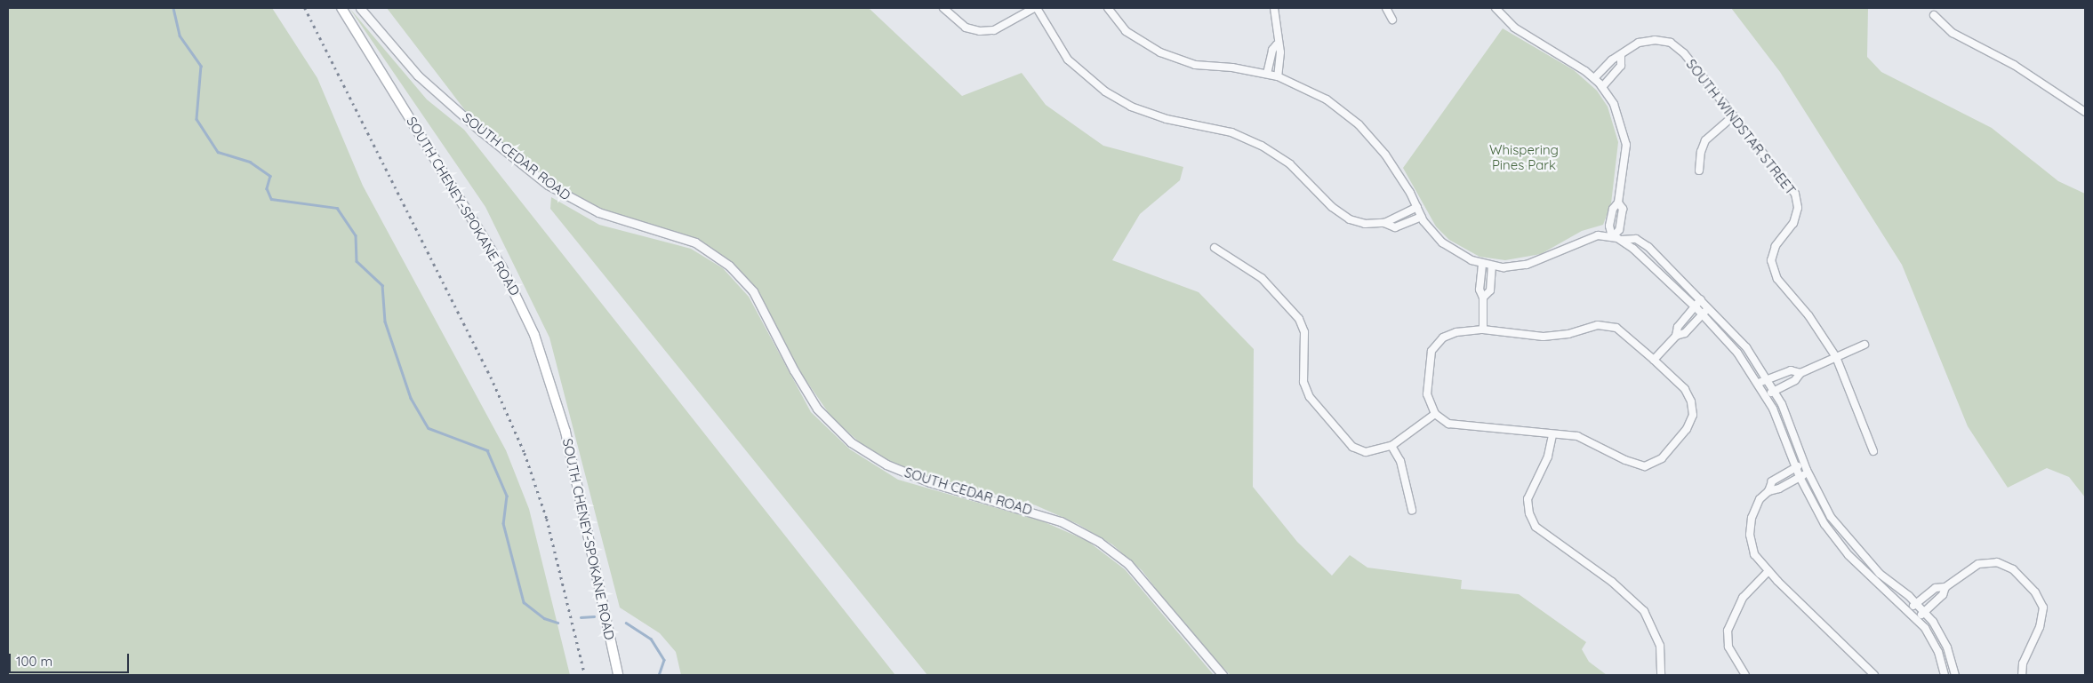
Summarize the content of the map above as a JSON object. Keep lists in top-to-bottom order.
{
  "streets": {
    "main road": ["SOUTH CHENEY-SPOKANE ROAD"],
    "street": ["SOUTH WINDSTAR STREET", "SOUTH CEDAR ROAD"]
  },
  "parks": ["Whispering Pines Park"],
  "scale_bar": "100 m"
}
